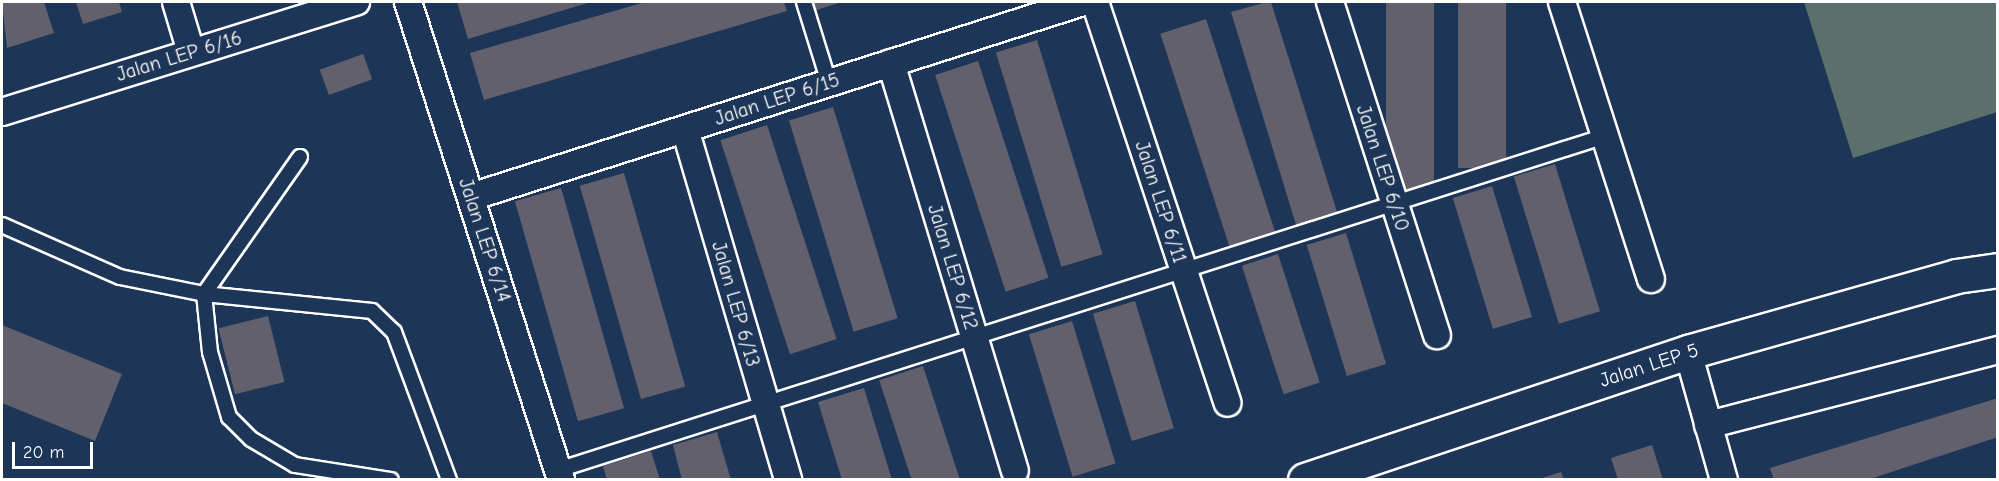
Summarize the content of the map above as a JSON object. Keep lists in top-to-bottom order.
{
  "streets": {
    "street": [
      "Jalan LEP 6/16",
      "Jalan LEP 6/15",
      "Jalan LEP 6/10",
      "Jalan LEP 6/11",
      "Jalan LEP 6/14",
      "Jalan LEP 6/12",
      "Jalan LEP 6/13",
      "Jalan LEP 5"
    ]
  },
  "crossings": [
    ["Jalan LEP 6/15", "Jalan LEP 6/14"],
    ["Jalan LEP 6/15", "Jalan LEP 6/12"],
    ["Jalan LEP 6/15", "Jalan LEP 6/13"]
  ],
  "scale_bar": "20 m"
}
